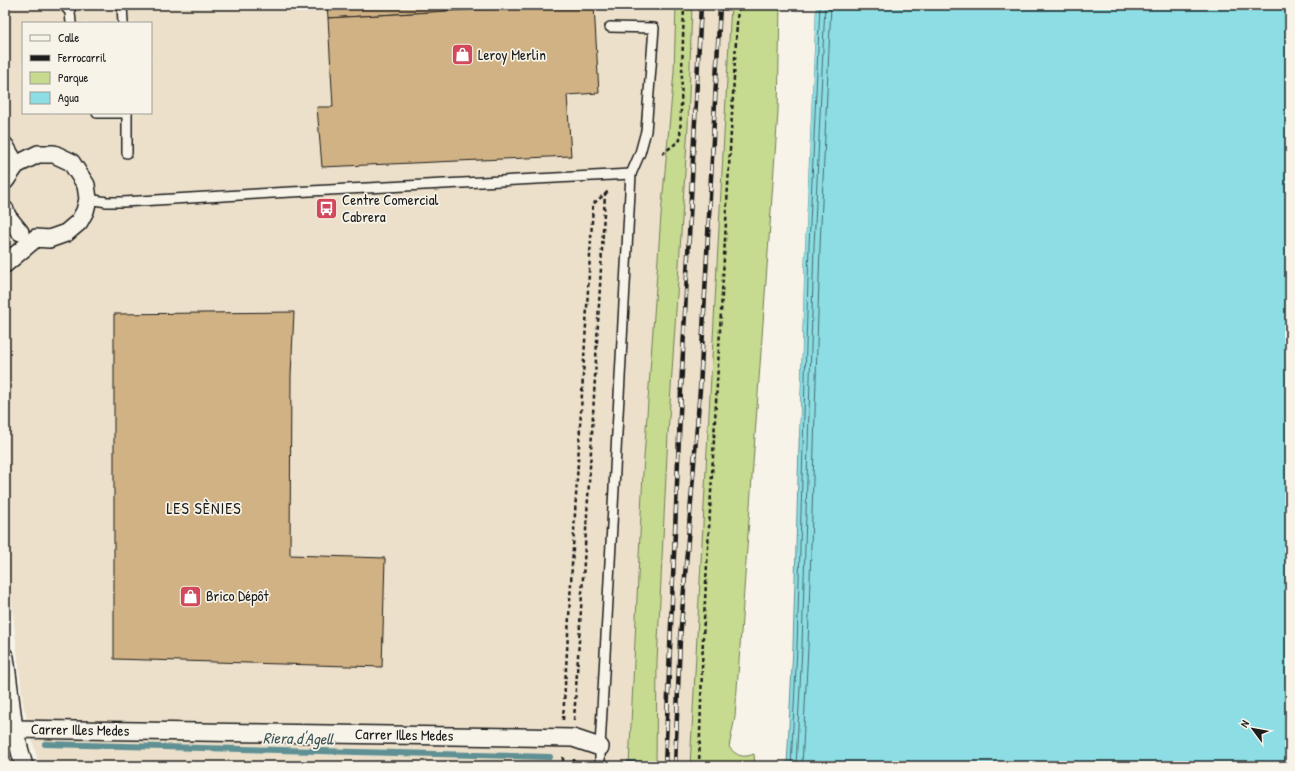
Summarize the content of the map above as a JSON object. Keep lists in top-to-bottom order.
{
  "streets": {
    "street": ["Carrer Illes Medes"]
  },
  "districts": ["LES SÈNIES"],
  "water": ["Riera d'Agell"],
  "places": {
    "shop": ["Leroy Merlin", "Brico Dépôt"],
    "bus stop": ["Centre Comercial Cabrera"]
  },
  "legend": [
    "Calle",
    "Ferrocarril",
    "Parque",
    "Agua"
  ],
  "north": "top left"
}
